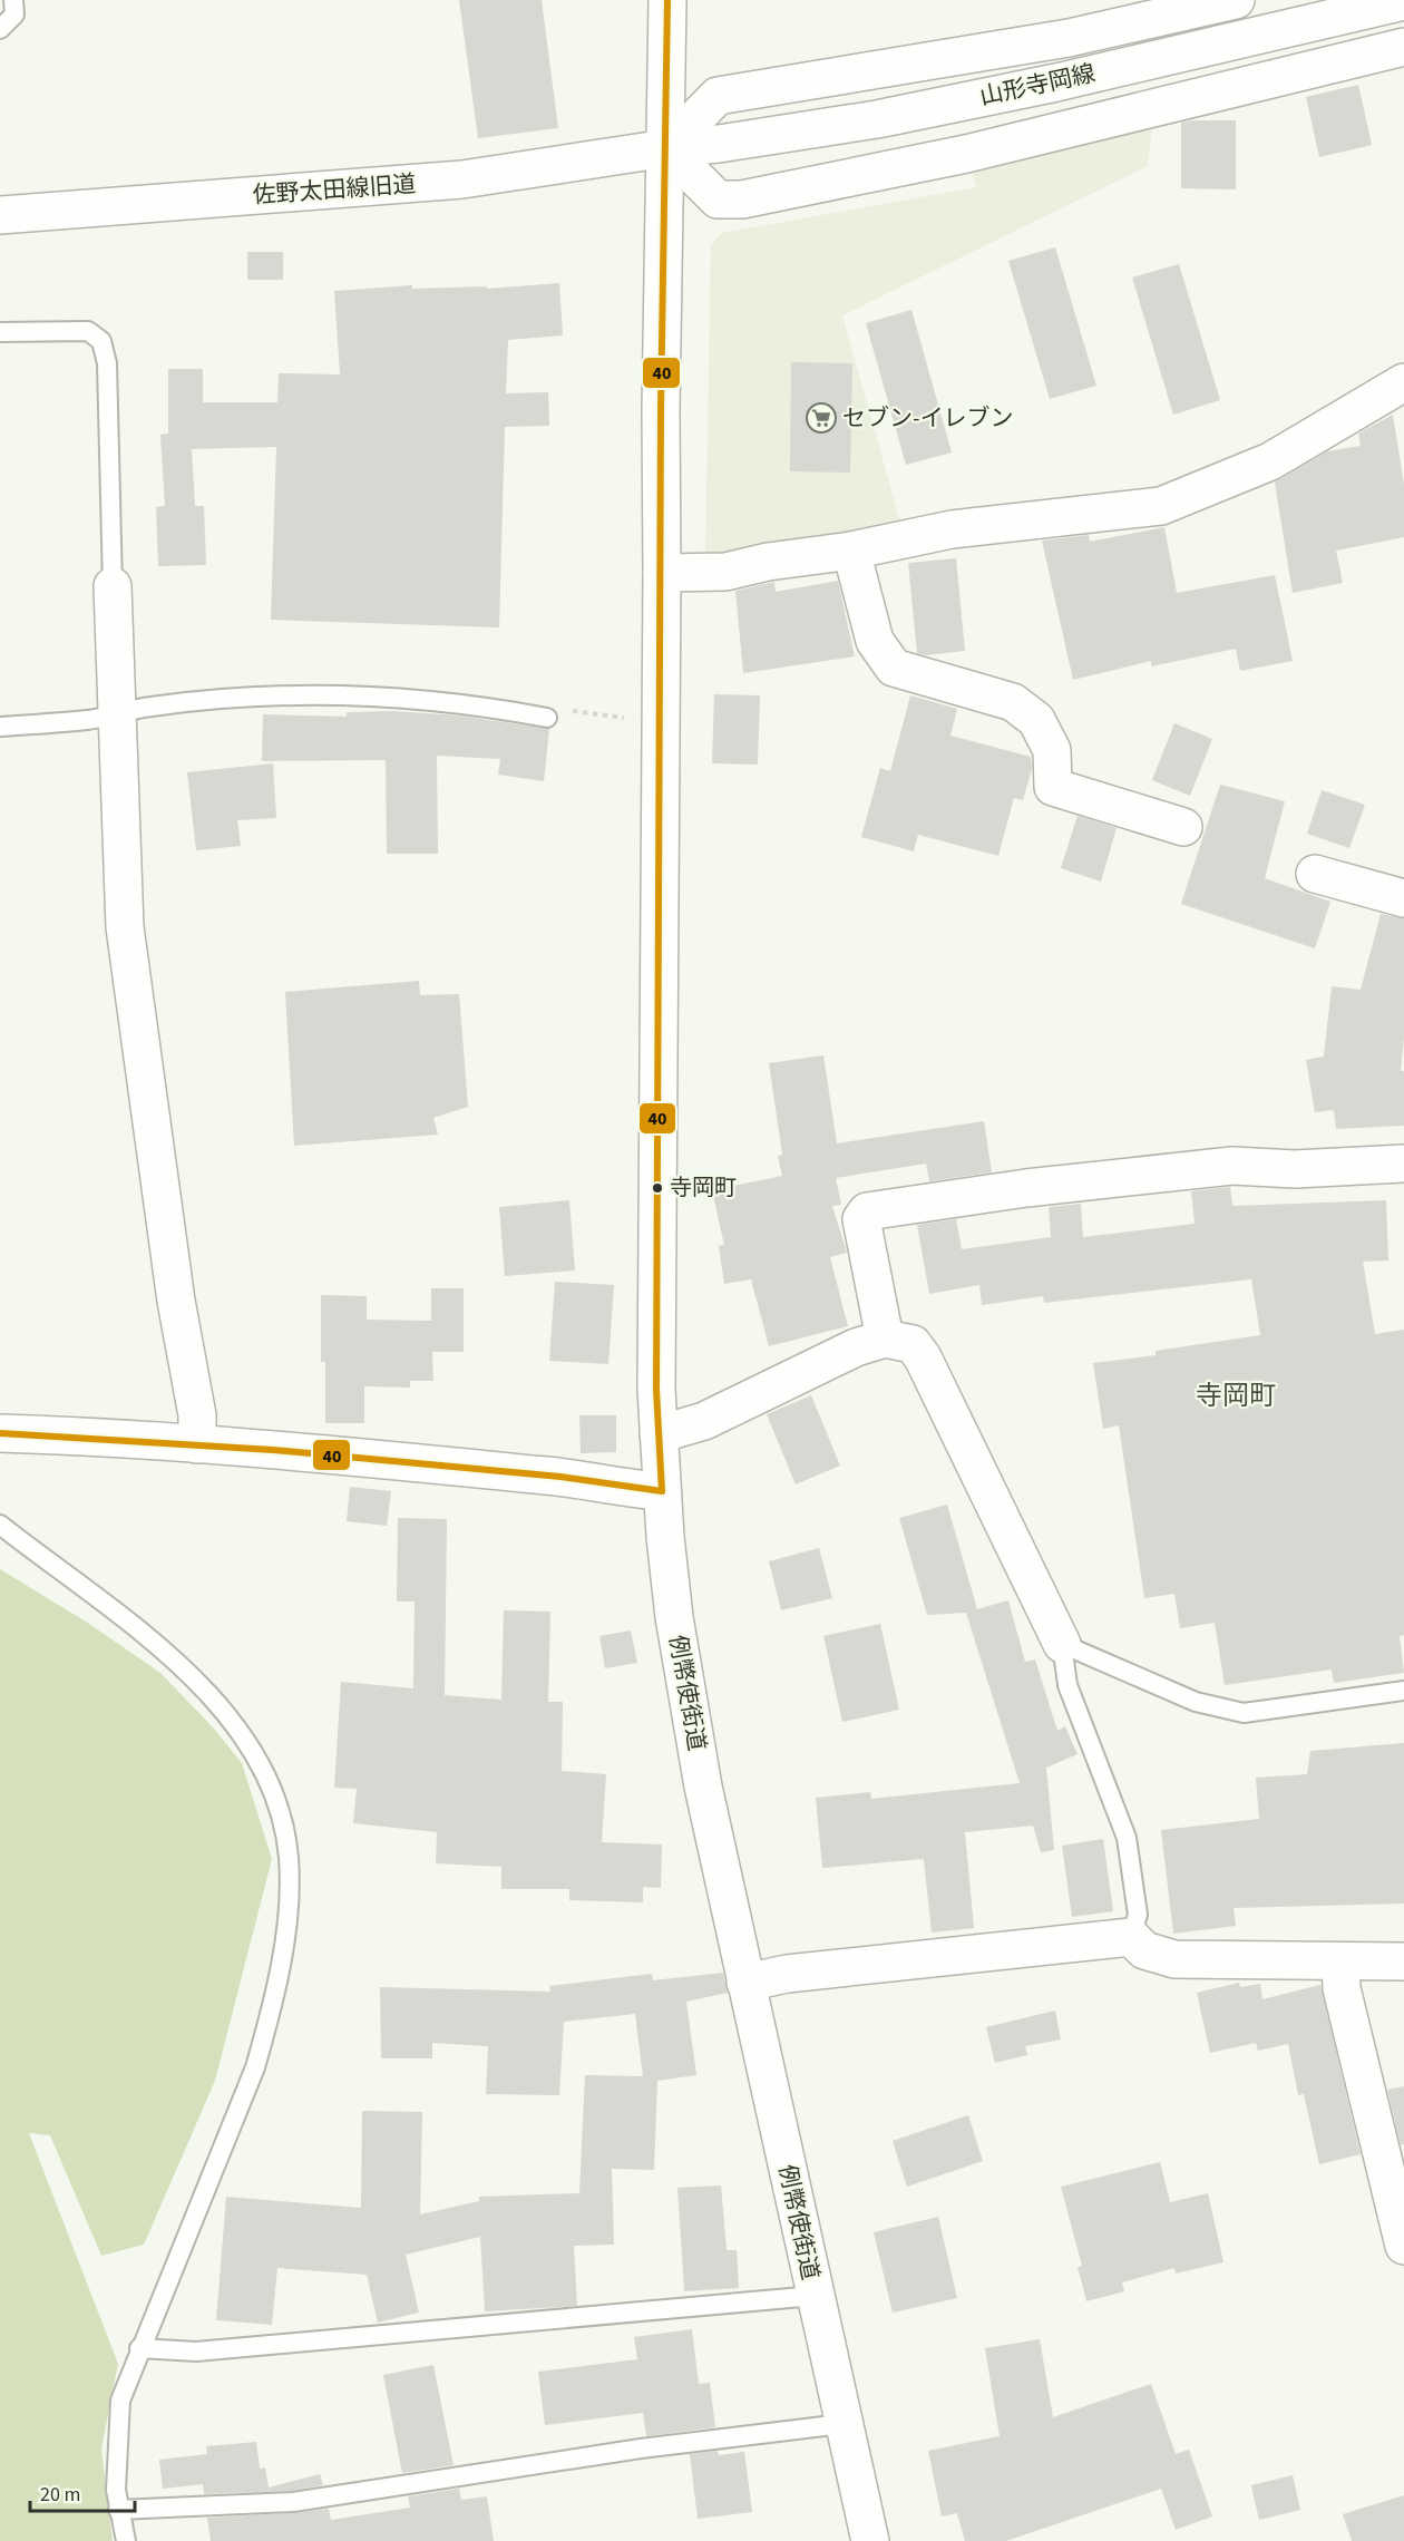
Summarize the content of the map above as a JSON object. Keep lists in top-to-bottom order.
{
  "streets": {
    "street": ["山形寺岡線", "佐野太田線旧道", "例幣使街道"]
  },
  "crossings": [
    ["山形寺岡線", "佐野太田線旧道"],
    ["山形寺岡線", "例幣使街道"],
    ["佐野太田線旧道", "例幣使街道"]
  ],
  "districts": ["寺岡町"],
  "places": {
    "supermarket": ["セブン-イレブン"],
    "other": ["寺岡町"]
  },
  "lines": ["transit line 40"],
  "scale_bar": "20 m"
}
